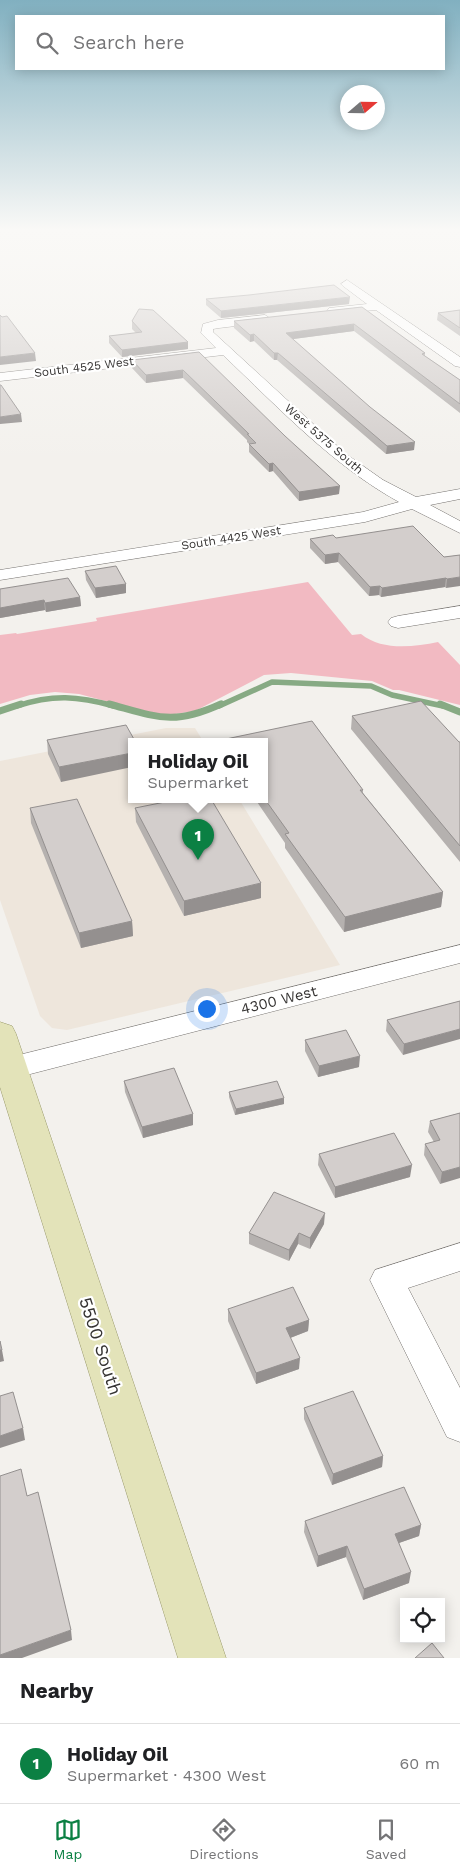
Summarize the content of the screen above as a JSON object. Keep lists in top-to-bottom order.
{
  "streets": {
    "main road": ["5500 South"],
    "street": [
      "South 4525 West",
      "West 5375 South",
      "South 4425 West",
      "4300 West"
    ]
  },
  "crossings": [
    ["South 4525 West", "West 5375 South"],
    ["West 5375 South", "South 4425 West"],
    ["4300 West", "5500 South"]
  ],
  "north": "right",
  "page": {
    "search": "Search here",
    "popup": ["Holiday Oil", "Supermarket"],
    "pins": "1",
    "heading": "Nearby",
    "list": [
      {
        "mark": "1",
        "name": "Holiday Oil",
        "note": "Supermarket · 4300 West",
        "value": "60 m"
      }
    ],
    "nav": ["Map", "Directions", "Saved"]
  }
}
